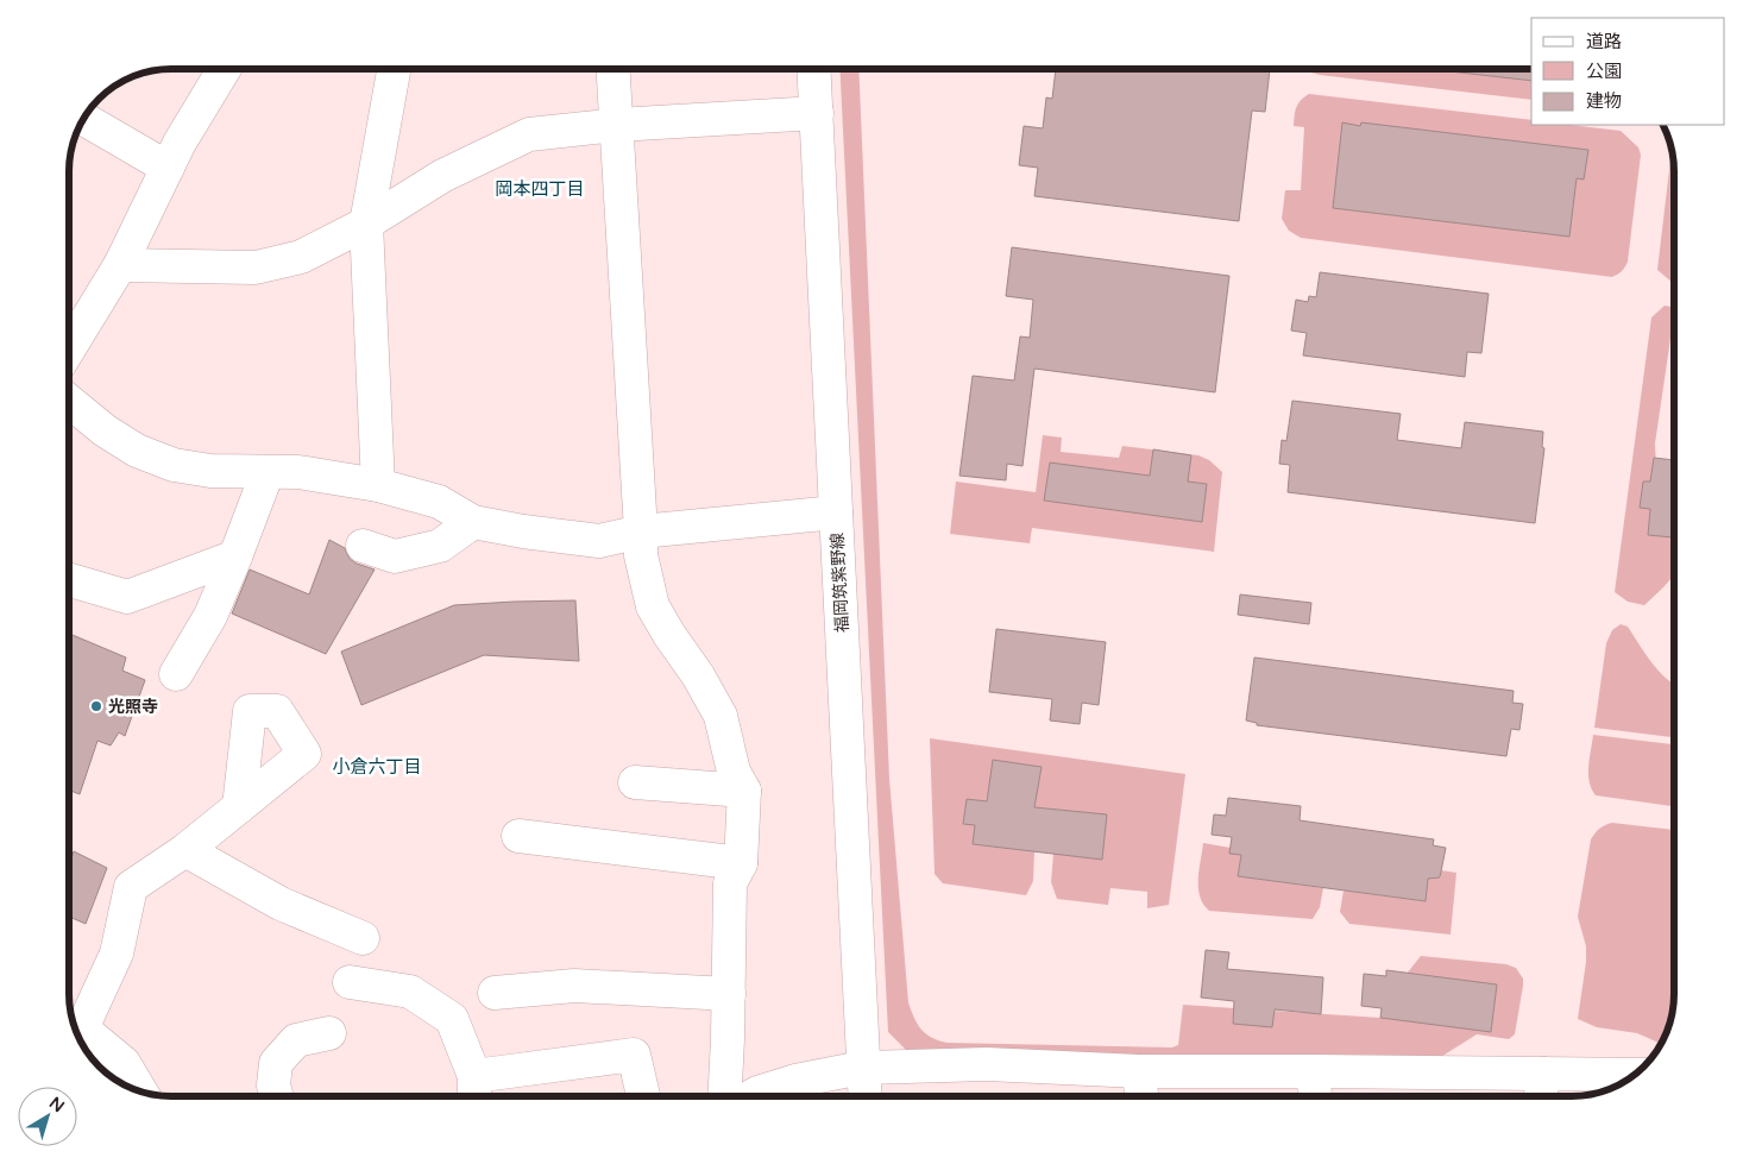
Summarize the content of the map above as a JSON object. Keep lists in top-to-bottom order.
{
  "streets": {
    "street": ["福岡筑紫野線"]
  },
  "districts": ["岡本四丁目", "小倉六丁目"],
  "places": ["光照寺"],
  "legend": ["道路", "公園", "建物"],
  "north": "top right"
}
